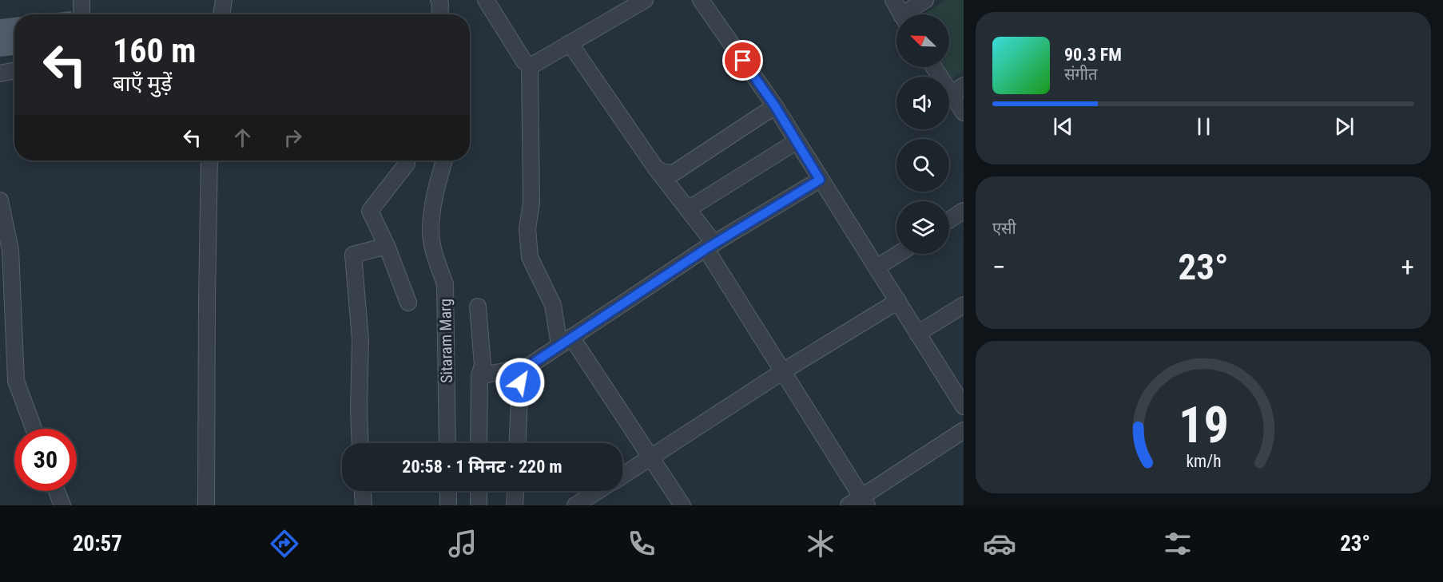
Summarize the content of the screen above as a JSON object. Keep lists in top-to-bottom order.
{
  "streets": {
    "street": ["Sitaram Marg"]
  },
  "north": "top left",
  "page": {
    "turn": ["160 m", "बाएँ मुड़ें"],
    "song": ["90.3 FM", "संगीत"],
    "tile": "एसी",
    "heat": ["−", "23°", "+"],
    "limit": "30",
    "trip": "20:58 · 1 मिनट · 220 m",
    "tabs": ["20:57", "23°"],
    "gauge": ["19", "km/h"]
  }
}
